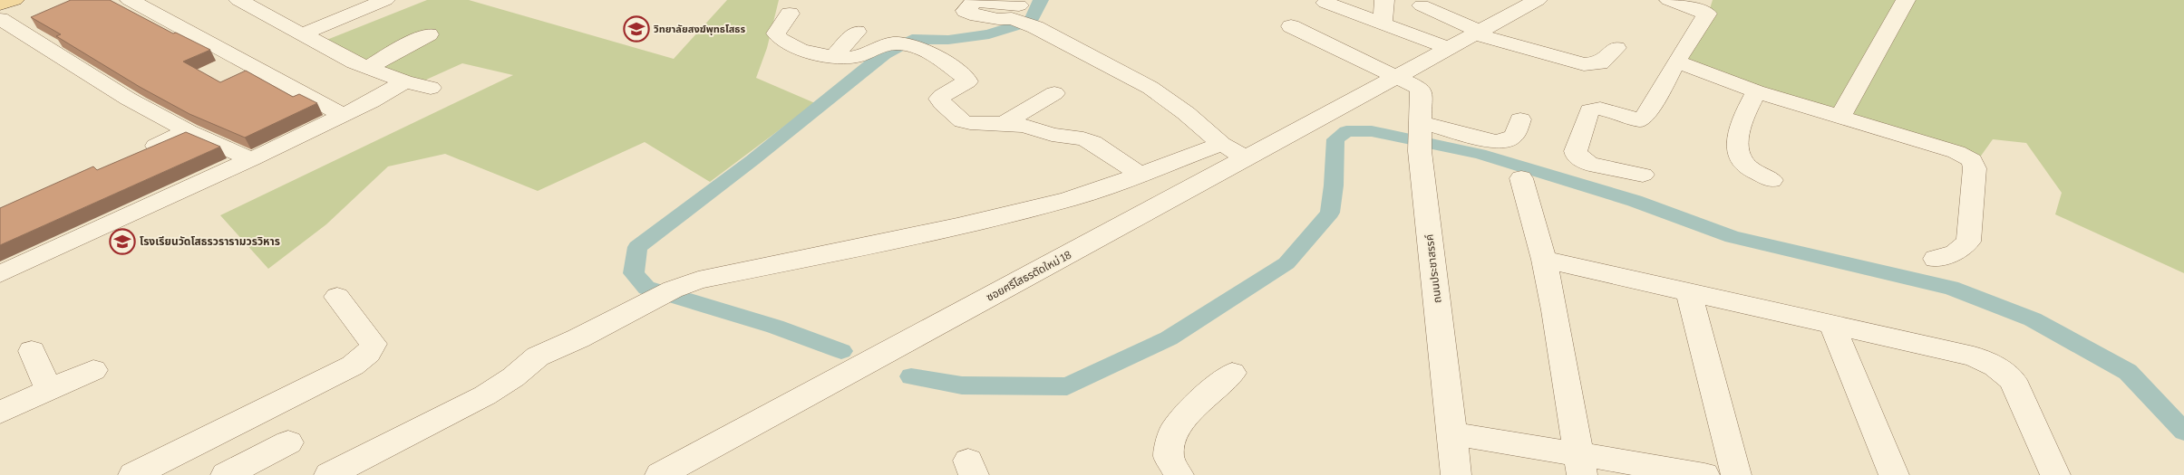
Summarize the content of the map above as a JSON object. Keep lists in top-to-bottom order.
{
  "streets": {
    "street": ["ถนนประชาสรรค์", "ซอยศรีโสธรตัดใหม่ 18"]
  },
  "crossings": [
    ["ถนนประชาสรรค์", "ซอยศรีโสธรตัดใหม่ 18"]
  ],
  "places": {
    "school or university": ["วิทยาลัยสงฆ์พุทธโสธร", "โรงเรียนวัดโสธรวรารามวรวิหาร"]
  }
}
